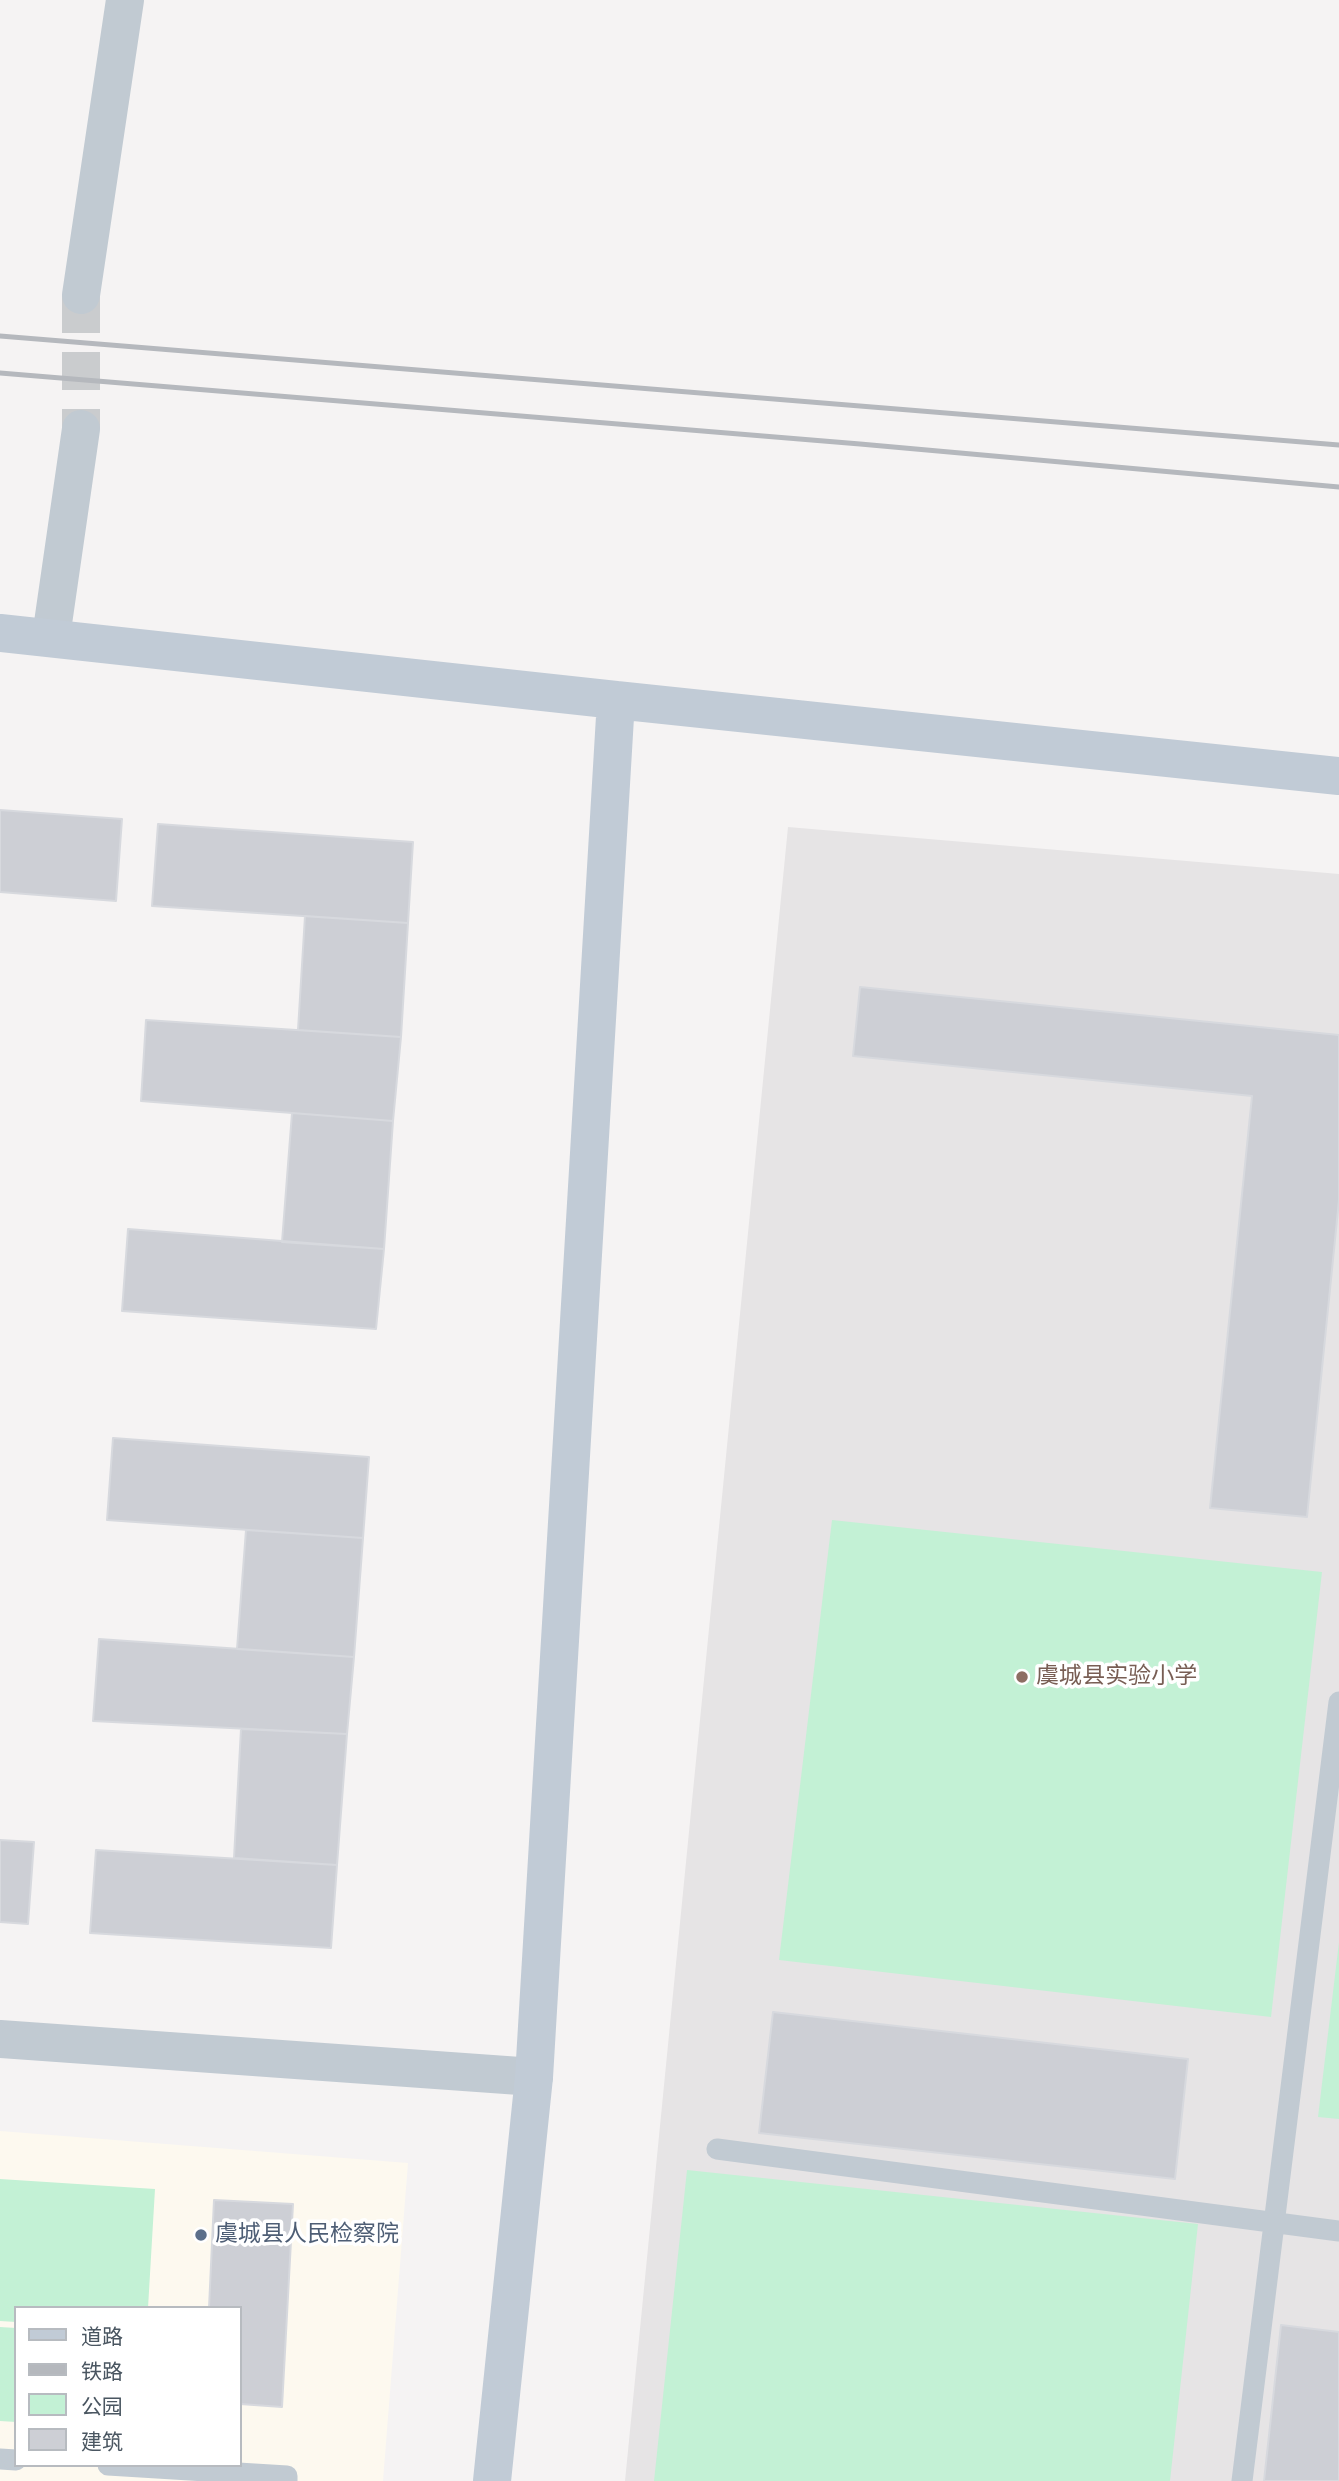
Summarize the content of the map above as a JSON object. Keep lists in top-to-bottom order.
{
  "places": ["虞城县实验小学", "虞城县人民检察院"],
  "legend": [
    "道路",
    "铁路",
    "公园",
    "建筑"
  ]
}
